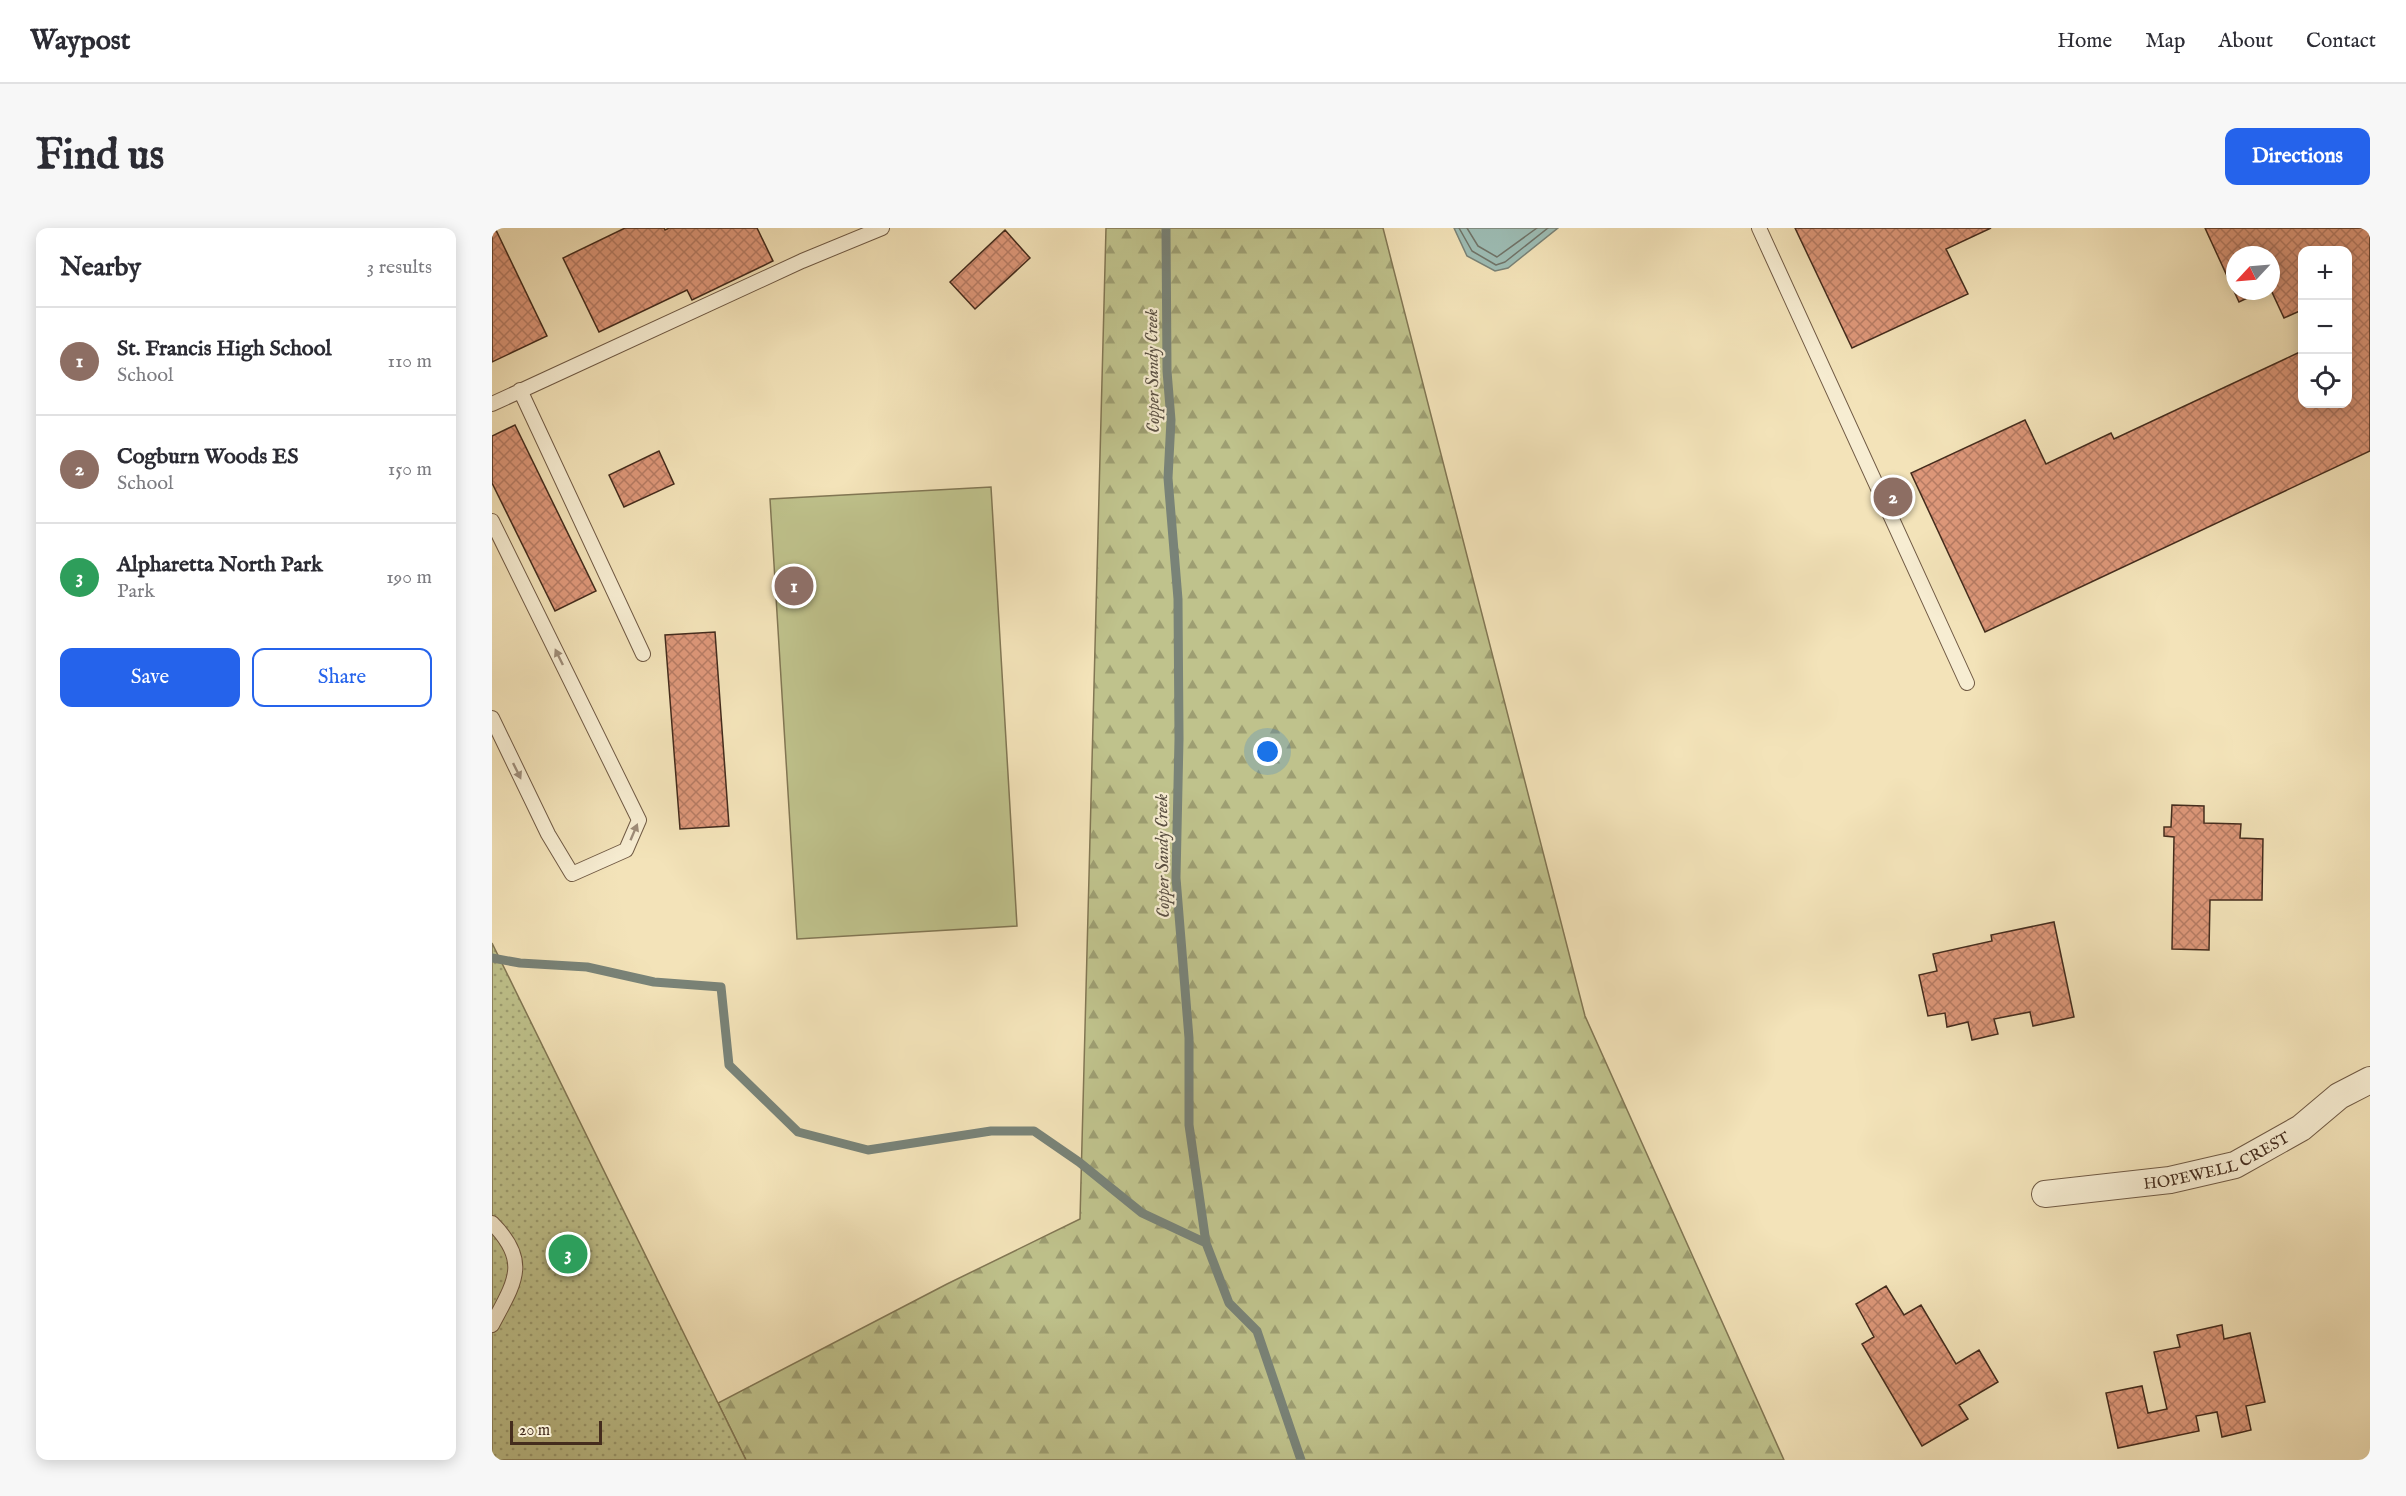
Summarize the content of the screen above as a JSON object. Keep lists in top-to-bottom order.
{
  "streets": {
    "street": ["HOPEWELL CREST"]
  },
  "water": ["Copper Sandy Creek"],
  "scale_bar": "20 m",
  "north": "bottom left",
  "page": {
    "header": "Waypost",
    "nav": [
      "Home",
      "Map",
      "About",
      "Contact"
    ],
    "buttons": [
      "Directions",
      ["Save", "Share"]
    ],
    "title": "Find us",
    "heading": ["Nearby", "3 results"],
    "map_buttons": ["+", "−"],
    "list": [
      {
        "mark": "1",
        "name": "St. Francis High School",
        "note": "School",
        "value": "110 m"
      },
      {
        "mark": "2",
        "name": "Cogburn Woods ES",
        "note": "School",
        "value": "150 m"
      },
      {
        "mark": "3",
        "name": "Alpharetta North Park",
        "note": "Park",
        "value": "190 m"
      }
    ],
    "pins": ["2", "1", "3"],
    "scale": "20 m"
  }
}
